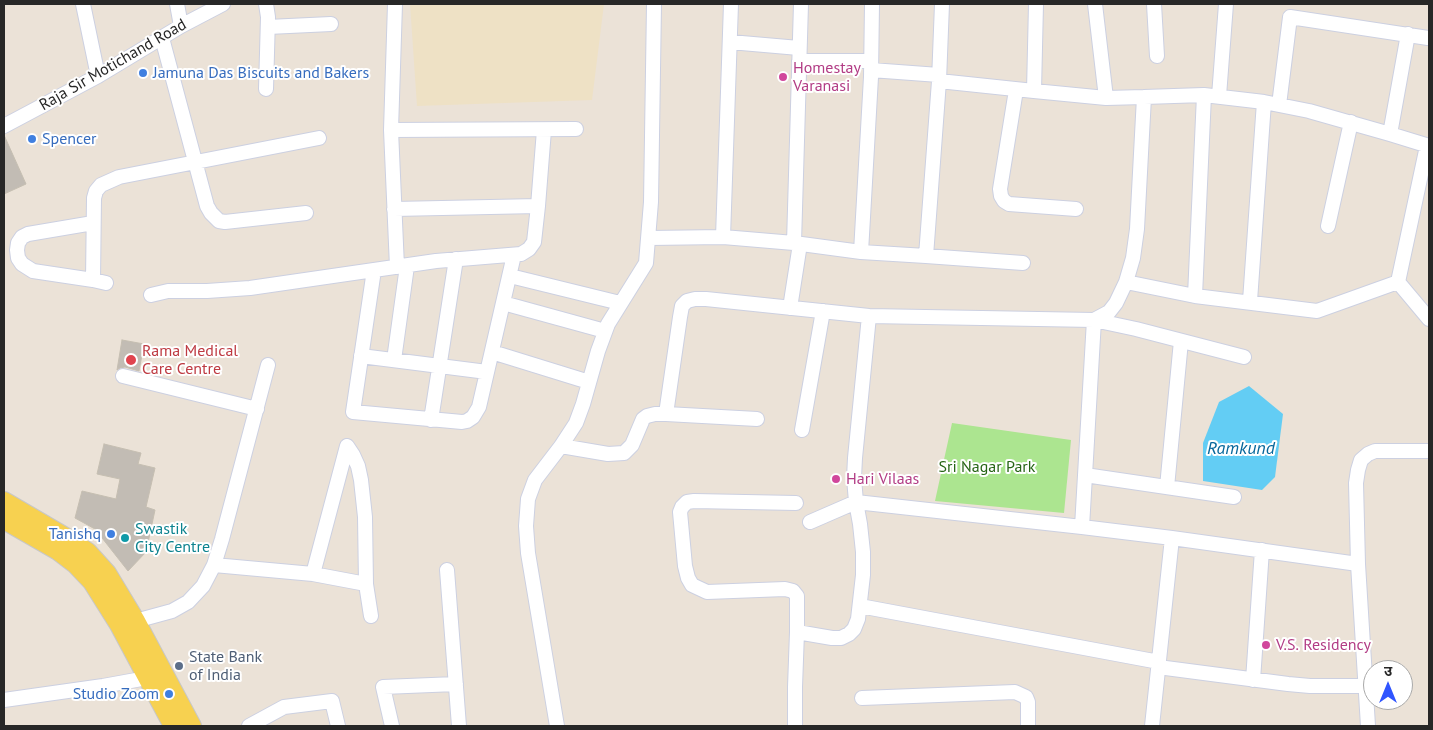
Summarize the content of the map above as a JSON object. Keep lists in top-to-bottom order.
{
  "streets": {
    "street": ["Raja Sir Motichand Road"]
  },
  "water": ["Ramkund"],
  "parks": ["Sri Nagar Park"],
  "places": [
    "Jamuna Das Biscuits and Bakers",
    "Homestay Varanasi",
    "Spencer",
    "Rama Medical Care Centre",
    "Hari Vilaas",
    "Tanishq",
    "Swastik City Centre",
    "V.S. Residency",
    "State Bank of India",
    "Studio Zoom"
  ],
  "north": "top"
}
